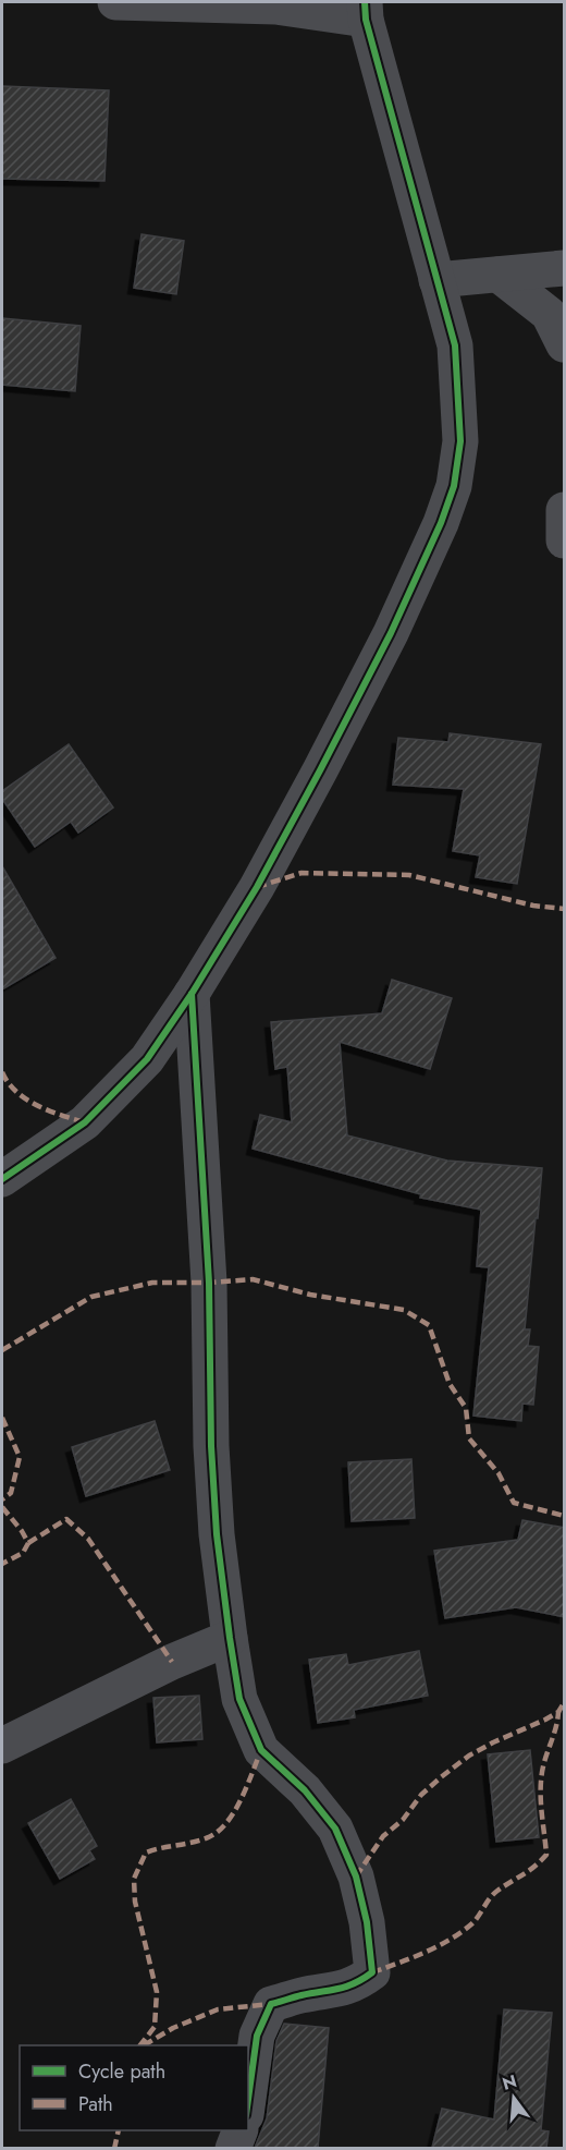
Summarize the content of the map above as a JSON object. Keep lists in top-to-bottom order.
{
  "legend": ["Cycle path", "Path"],
  "north": "top"
}
